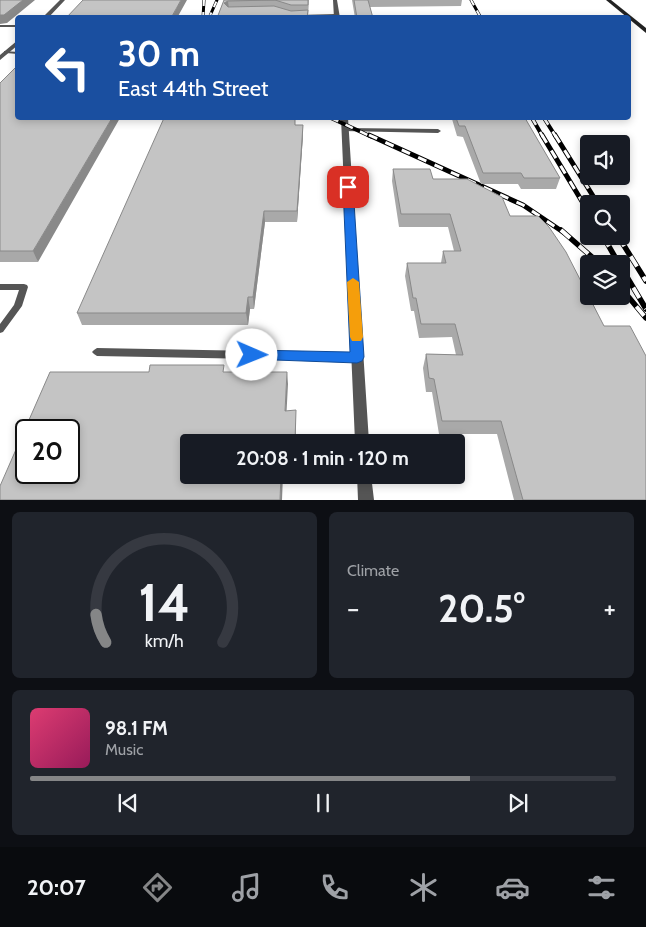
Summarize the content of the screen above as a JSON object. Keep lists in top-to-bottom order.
{
  "page": {
    "turn": ["30 m", "East 44th Street"],
    "limit": "20",
    "trip": "20:08 · 1 min · 120 m",
    "tile": "Climate",
    "heat": ["−", "20.5°", "+"],
    "song": ["98.1 FM", "Music"],
    "tabs": "20:07",
    "gauge": ["14", "km/h"]
  }
}
